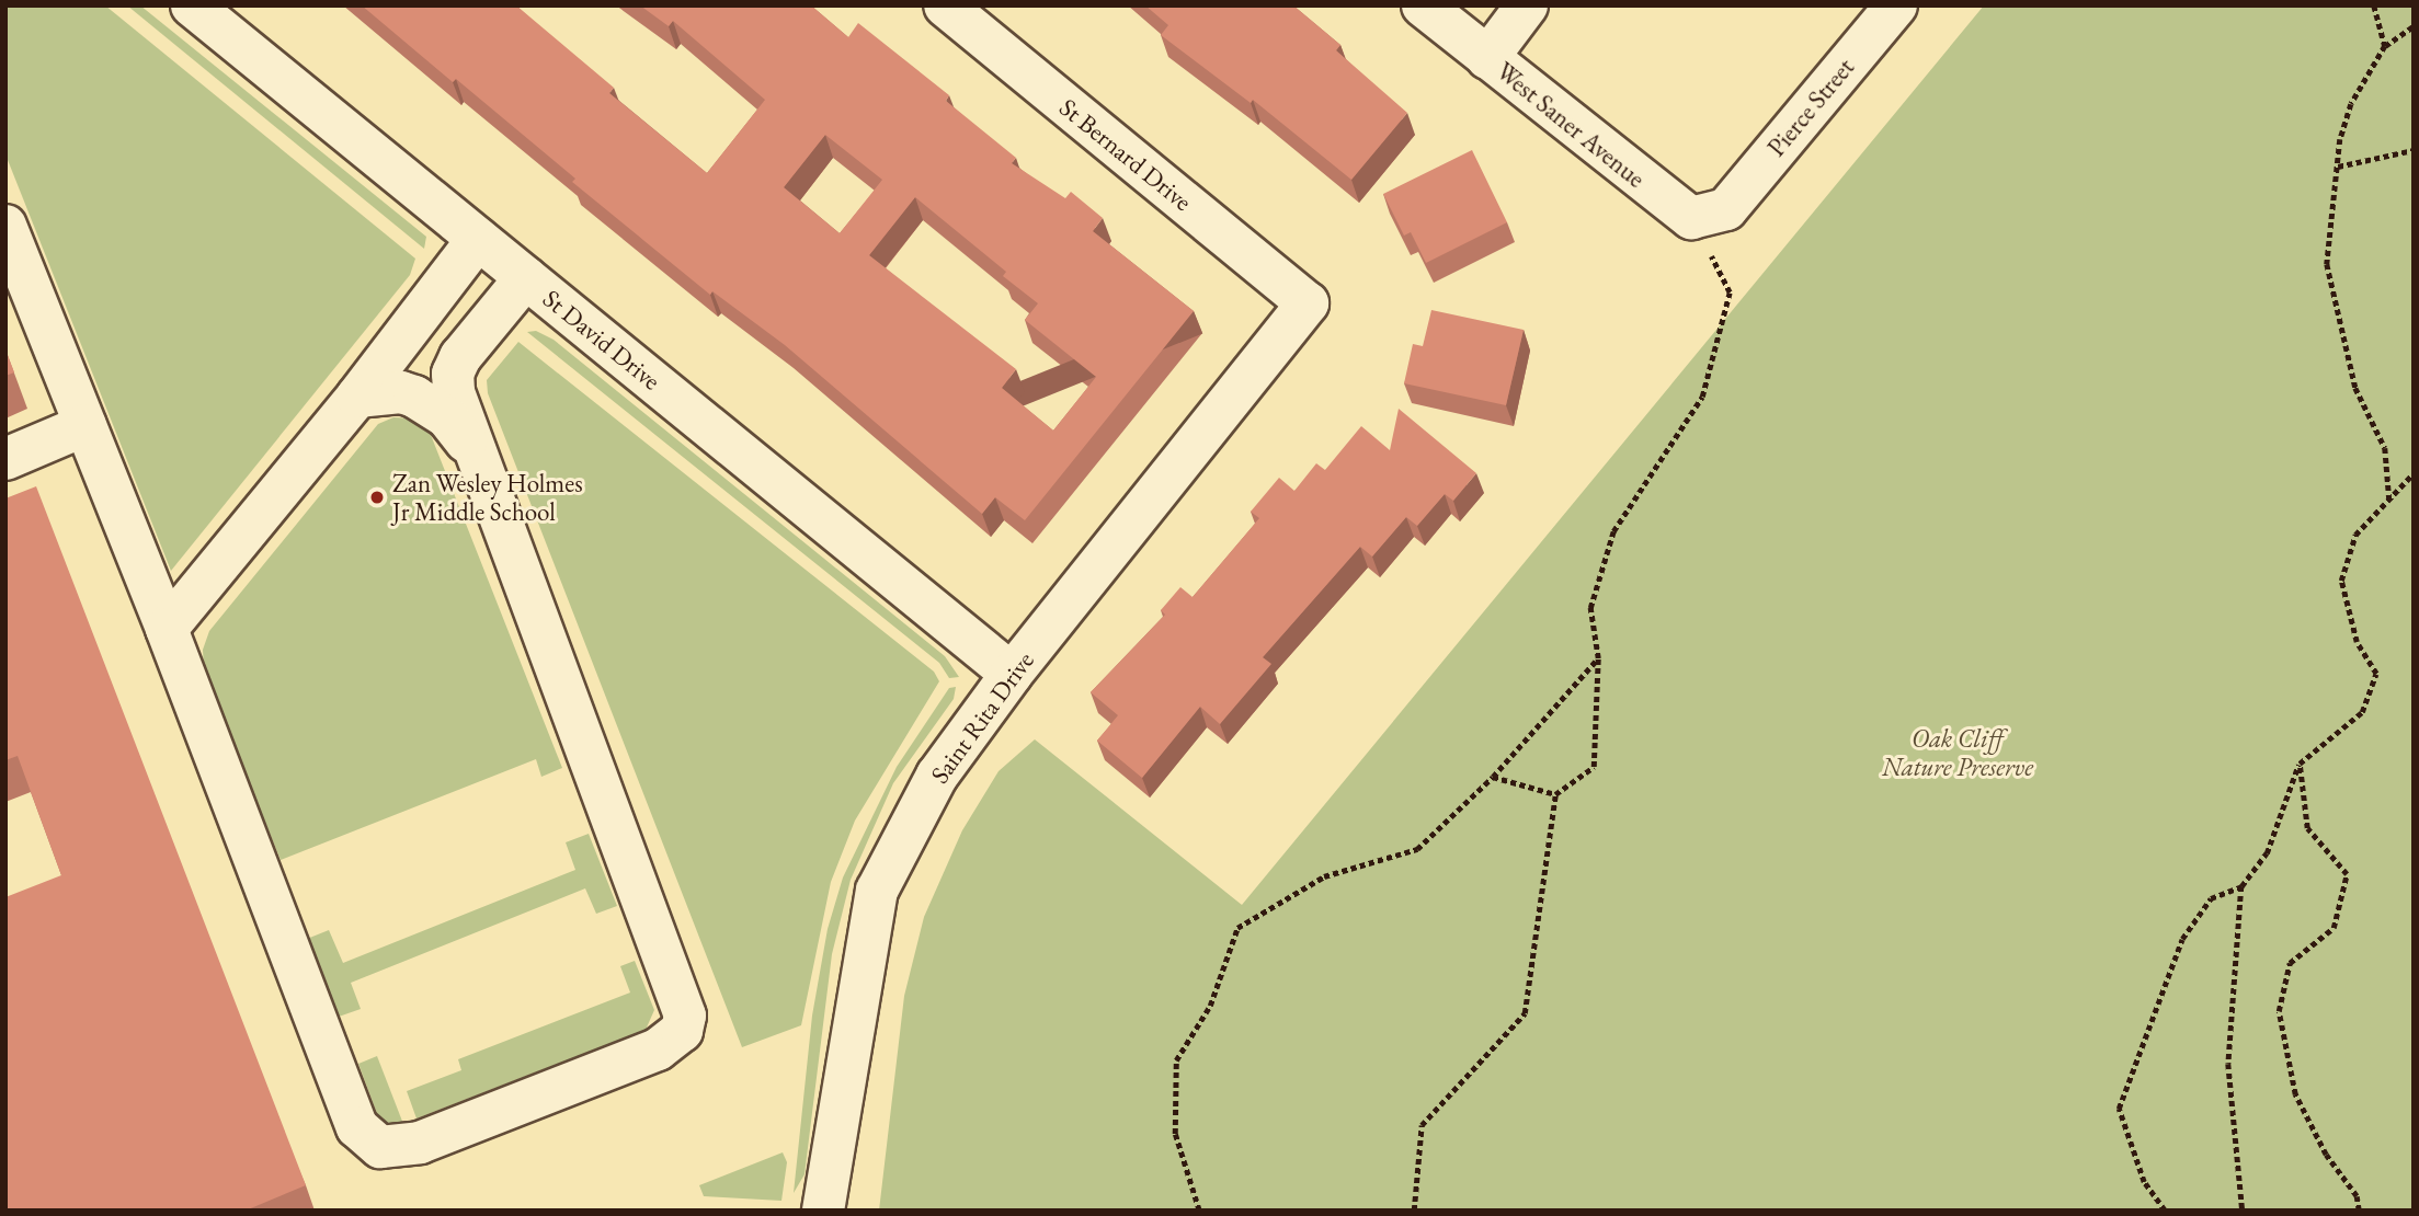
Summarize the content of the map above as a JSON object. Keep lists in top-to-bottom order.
{
  "streets": {
    "street": [
      "Pierce Street",
      "West Saner Avenue",
      "St Bernard Drive",
      "St David Drive",
      "Saint Rita Drive"
    ]
  },
  "crossings": [
    ["Pierce Street", "West Saner Avenue"],
    ["St Bernard Drive", "Saint Rita Drive"],
    ["St David Drive", "Saint Rita Drive"]
  ],
  "parks": ["Oak Cliff Nature Preserve"],
  "places": ["Zan Wesley Holmes Jr Middle School"]
}
